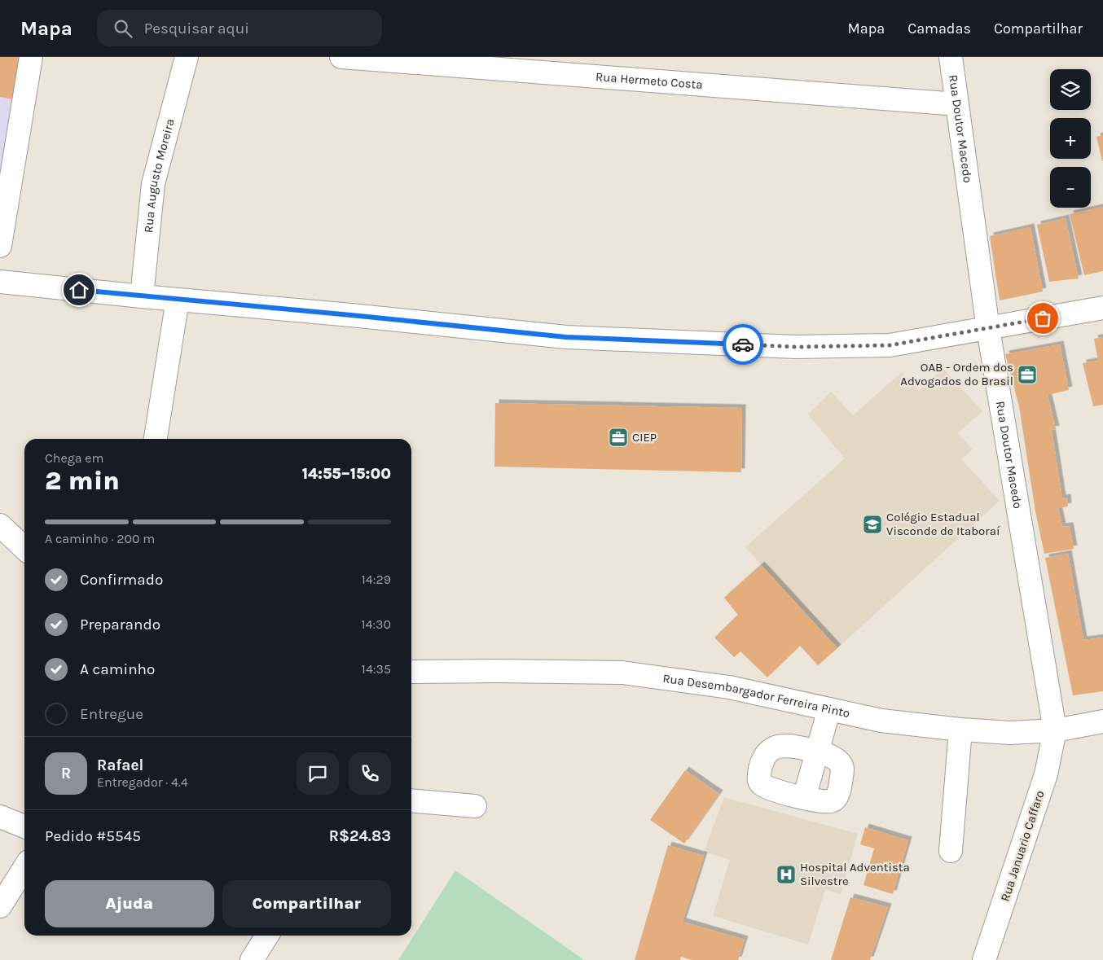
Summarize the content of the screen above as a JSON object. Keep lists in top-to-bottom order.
{
  "streets": {
    "street": [
      "Rua Hermeto Costa",
      "Rua Doutor Macedo",
      "Rua Augusto Moreira",
      "Rua Desembargador Ferreira Pinto",
      "Rua Januario Caffaro"
    ]
  },
  "crossings": [
    ["Rua Hermeto Costa", "Rua Doutor Macedo"],
    ["Rua Doutor Macedo", "Rua Desembargador Ferreira Pinto"],
    ["Rua Doutor Macedo", "Rua Januario Caffaro"],
    ["Rua Desembargador Ferreira Pinto", "Rua Januario Caffaro"]
  ],
  "places": {
    "office": ["OAB - Ordem dos Advogados do Brasil", "CIEP"],
    "school or university": ["Colégio Estadual Visconde de Itaboraí"],
    "hospital": ["Hospital Adventista Silvestre"]
  },
  "page": {
    "header": "Mapa",
    "search": "Pesquisar aqui",
    "nav": ["Mapa", "Camadas", "Compartilhar"],
    "map_buttons": ["+", "−"],
    "heading": ["2 min", "Chega em", "14:55–15:00"],
    "panel": [
      "Rafael",
      "Entregador · 4.4",
      "Pedido #5545",
      "R$24.83"
    ],
    "bar": "A caminho · 200 m",
    "list": [
      ["Confirmado", "14:29"],
      ["Preparando", "14:30"],
      ["A caminho", "14:35"],
      "Entregue"
    ],
    "round": "R",
    "buttons": ["Ajuda", "Compartilhar"]
  }
}
